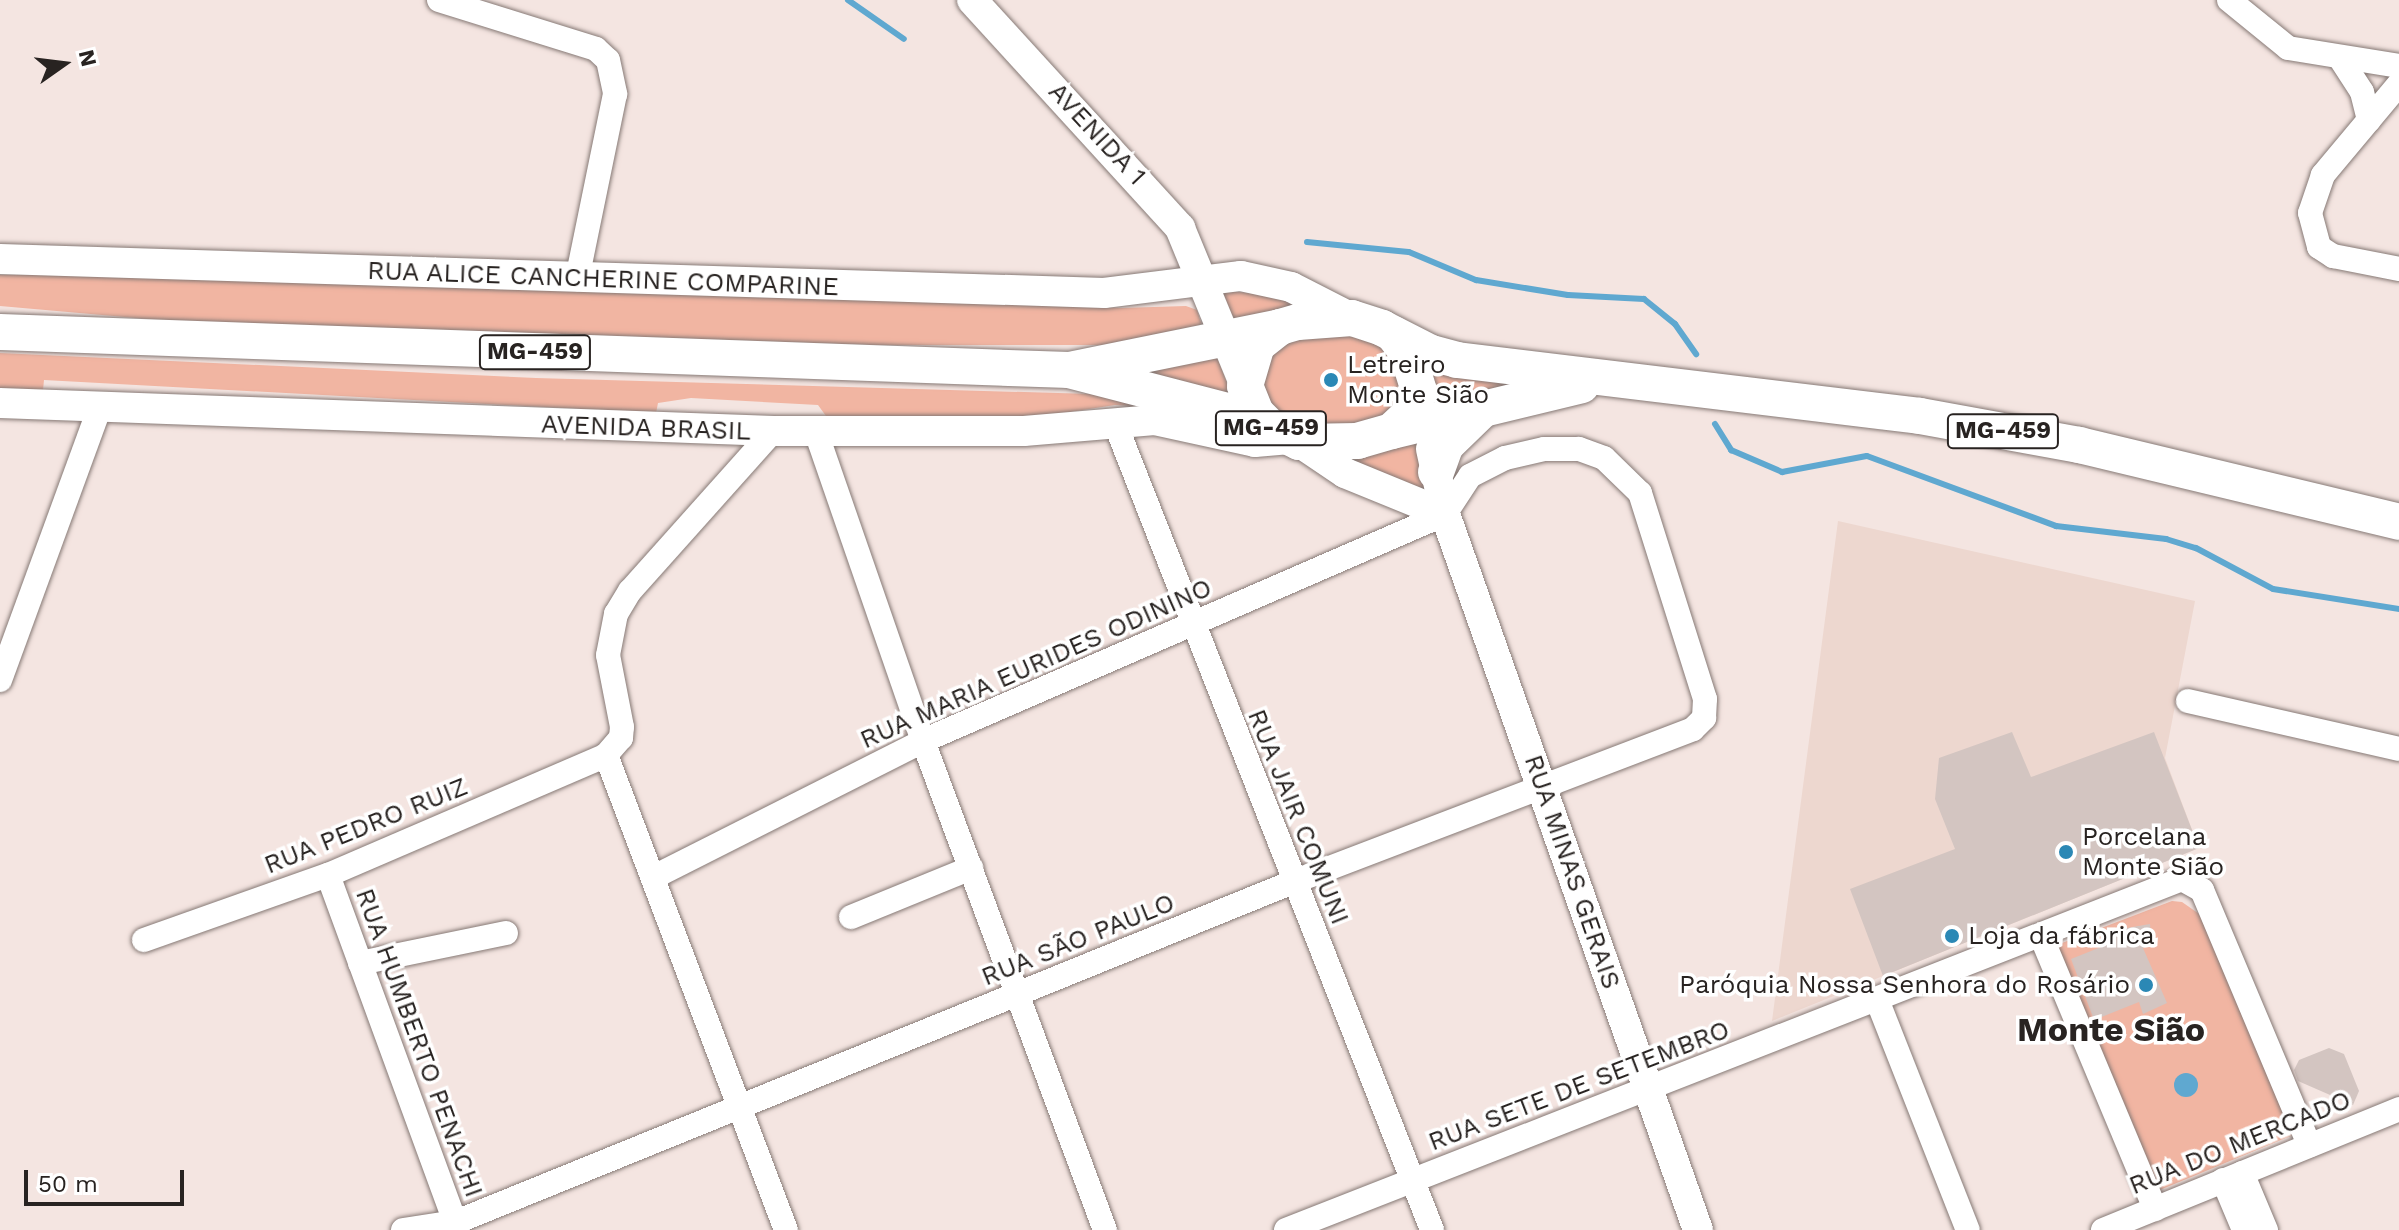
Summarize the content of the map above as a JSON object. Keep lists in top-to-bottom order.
{
  "streets": {
    "main road": ["MG-459"],
    "street": [
      "AVENIDA 1",
      "RUA ALICE CANCHERINE COMPARINE",
      "AVENIDA BRASIL",
      "RUA MARIA EURIDES ODININO",
      "RUA JAIR COMUNI",
      "RUA PEDRO RUIZ",
      "RUA MINAS GERAIS",
      "RUA SÃO PAULO",
      "RUA HUMBERTO PENACHI",
      "RUA SETE DE SETEMBRO",
      "RUA DO MERCADO"
    ]
  },
  "crossings": [
    ["AVENIDA 1", "RUA ALICE CANCHERINE COMPARINE"],
    ["AVENIDA 1", "MG-459"],
    ["AVENIDA 1", "AVENIDA BRASIL"],
    ["AVENIDA 1", "RUA MINAS GERAIS"],
    ["RUA ALICE CANCHERINE COMPARINE", "MG-459"],
    ["RUA ALICE CANCHERINE COMPARINE", "AVENIDA BRASIL"],
    ["RUA ALICE CANCHERINE COMPARINE", "RUA MINAS GERAIS"],
    ["MG-459", "AVENIDA BRASIL"],
    ["MG-459", "RUA MINAS GERAIS"],
    ["AVENIDA BRASIL", "RUA JAIR COMUNI"],
    ["AVENIDA BRASIL", "RUA MINAS GERAIS"],
    ["RUA MARIA EURIDES ODININO", "RUA JAIR COMUNI"],
    ["RUA MARIA EURIDES ODININO", "RUA MINAS GERAIS"],
    ["RUA MARIA EURIDES ODININO", "RUA SÃO PAULO"],
    ["RUA JAIR COMUNI", "RUA SÃO PAULO"],
    ["RUA JAIR COMUNI", "RUA SETE DE SETEMBRO"],
    ["RUA PEDRO RUIZ", "RUA HUMBERTO PENACHI"],
    ["RUA MINAS GERAIS", "RUA SÃO PAULO"],
    ["RUA MINAS GERAIS", "RUA SETE DE SETEMBRO"],
    ["RUA SÃO PAULO", "RUA HUMBERTO PENACHI"],
    ["RUA SETE DE SETEMBRO", "RUA DO MERCADO"]
  ],
  "districts": ["Monte Sião"],
  "places": [
    "Letreiro Monte Sião",
    "Porcelana Monte Sião",
    "Loja da fábrica",
    "Paróquia Nossa Senhora do Rosário"
  ],
  "scale_bar": "50 m",
  "north": "right"
}
